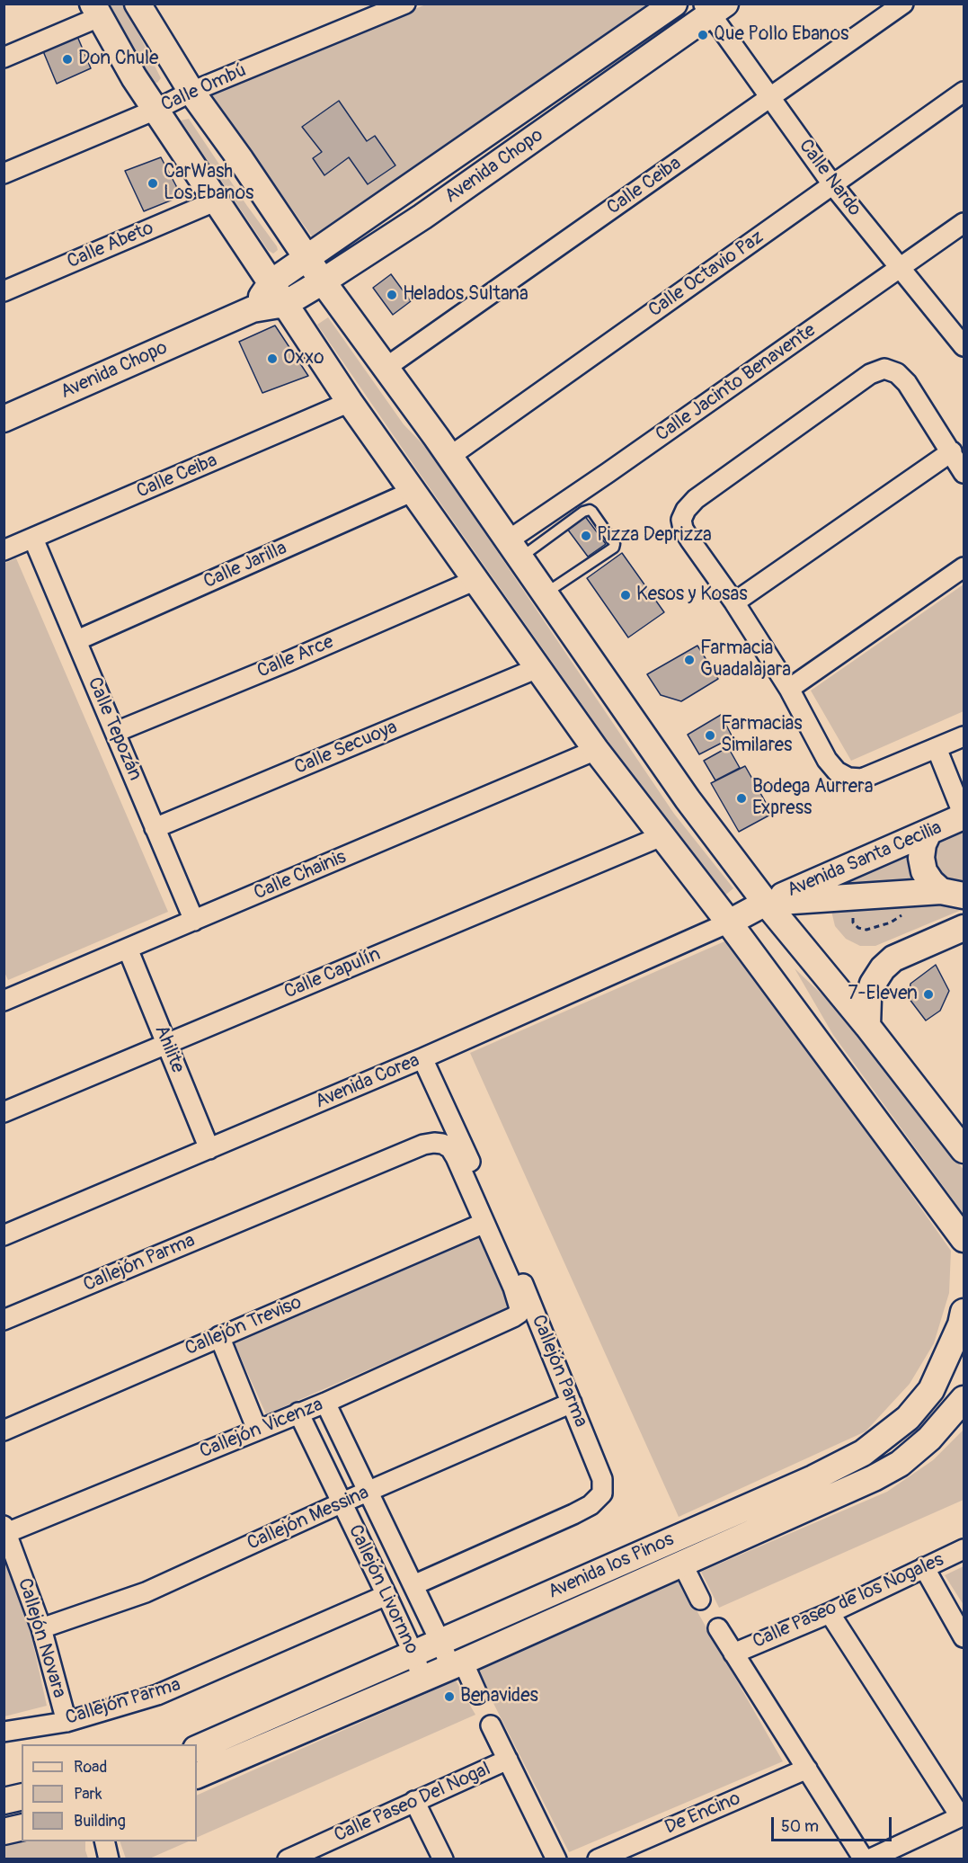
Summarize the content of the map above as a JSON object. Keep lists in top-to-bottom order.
{
  "streets": {
    "street": [
      "Calle Ombú",
      "Avenida Chopo",
      "Calle Nardo",
      "Calle Ceiba",
      "Calle Abeto",
      "Calle Octavio Paz",
      "Calle Jacinto Benavente",
      "Calle Jarilla",
      "Calle Arce",
      "Calle Tepozán",
      "Calle Secuoya",
      "Avenida Santa Cecilia",
      "Calle Chainis",
      "Calle Capulín",
      "Ahilite",
      "Avenida Corea",
      "Callejón Parma",
      "Callejón Treviso",
      "Callejón Vicenza",
      "Callejón Messina",
      "Avenida los Pinos",
      "Callejón Livornno",
      "Calle Paseo de los Nogales",
      "Callejón Novara",
      "Calle Paseo Del Nogal",
      "De Encino"
    ]
  },
  "crossings": [
    ["Avenida Chopo", "Calle Nardo"],
    ["Calle Nardo", "Calle Ceiba"],
    ["Calle Nardo", "Calle Octavio Paz"],
    ["Calle Nardo", "Calle Jacinto Benavente"],
    ["Calle Ceiba", "Calle Tepozán"],
    ["Calle Jarilla", "Calle Tepozán"],
    ["Calle Arce", "Calle Tepozán"],
    ["Calle Tepozán", "Calle Secuoya"],
    ["Calle Tepozán", "Calle Chainis"],
    ["Avenida Santa Cecilia", "Avenida Corea"],
    ["Calle Chainis", "Ahilite"],
    ["Calle Capulín", "Ahilite"],
    ["Ahilite", "Avenida Corea"],
    ["Avenida Corea", "Callejón Parma"],
    ["Callejón Parma", "Callejón Treviso"],
    ["Callejón Parma", "Callejón Vicenza"],
    ["Callejón Parma", "Callejón Messina"],
    ["Callejón Parma", "Callejón Livornno"],
    ["Callejón Parma", "Callejón Novara"],
    ["Callejón Treviso", "Callejón Vicenza"],
    ["Callejón Vicenza", "Callejón Livornno"],
    ["Callejón Vicenza", "Callejón Novara"],
    ["Callejón Messina", "Callejón Livornno"],
    ["Callejón Messina", "Callejón Novara"],
    ["Avenida los Pinos", "Callejón Livornno"]
  ],
  "places": [
    "Que Pollo Ebanos",
    "Don Chule",
    "CarWash Los Ebanos",
    "Helados Sultana",
    "Oxxo",
    "Pizza Deprizza",
    "Kesos y Kosas",
    "Farmacia Guadalajara",
    "Farmacias Similares",
    "Bodega Aurrera Express",
    "7-Eleven",
    "Benavides"
  ],
  "legend": ["Road", "Park", "Building"],
  "scale_bar": "50 m"
}
